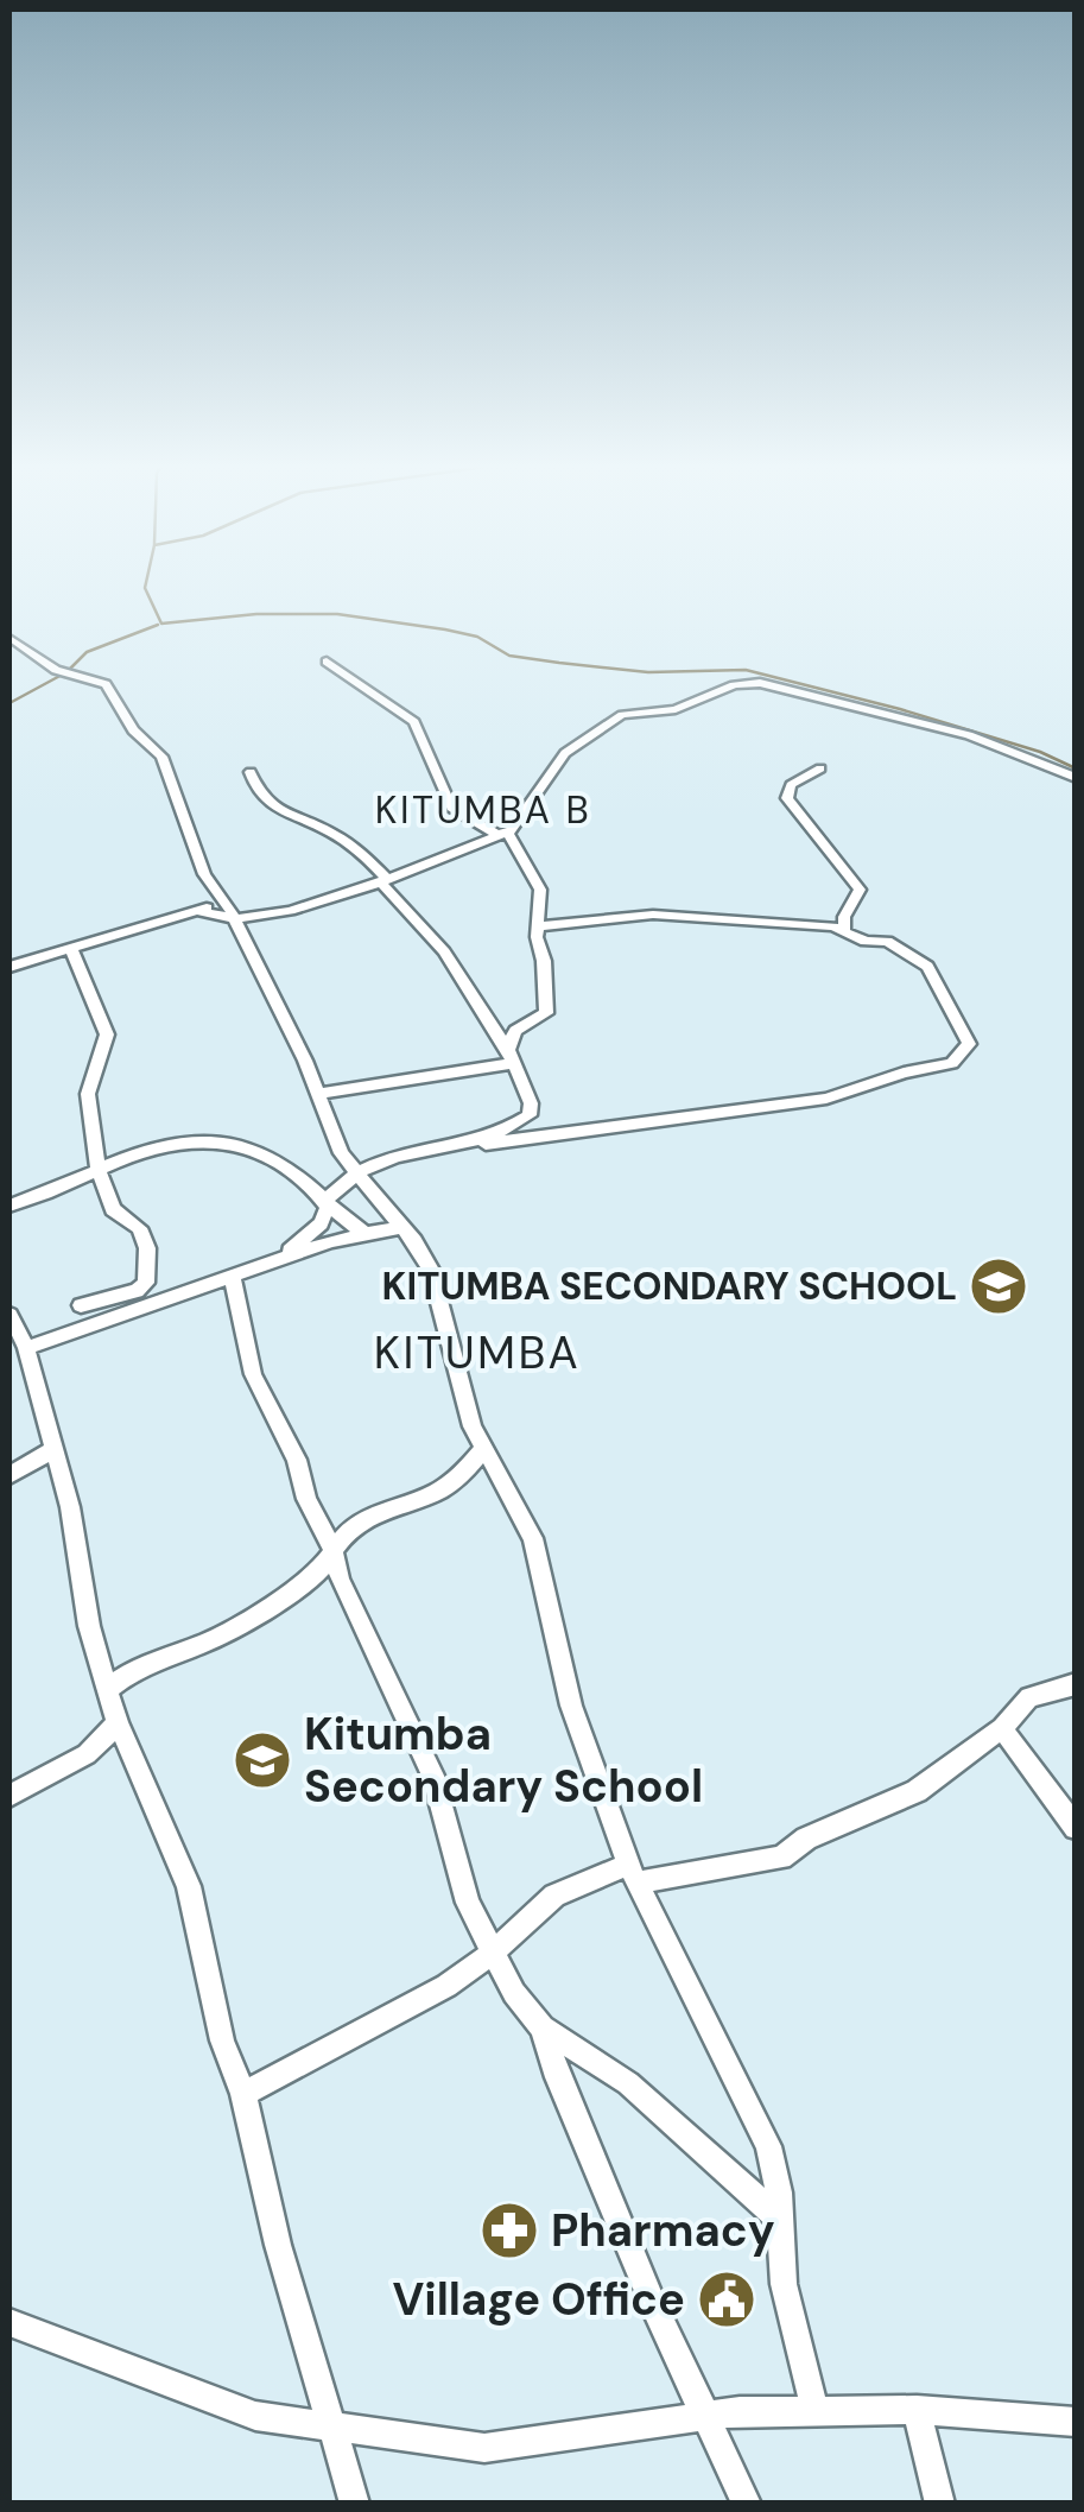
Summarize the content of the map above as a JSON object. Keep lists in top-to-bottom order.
{
  "districts": ["KITUMBA B", "KITUMBA"],
  "places": {
    "school or university": ["KITUMBA SECONDARY SCHOOL", "Kitumba Secondary School"],
    "pharmacy": ["Pharmacy"],
    "public building": ["Village Office"]
  }
}
